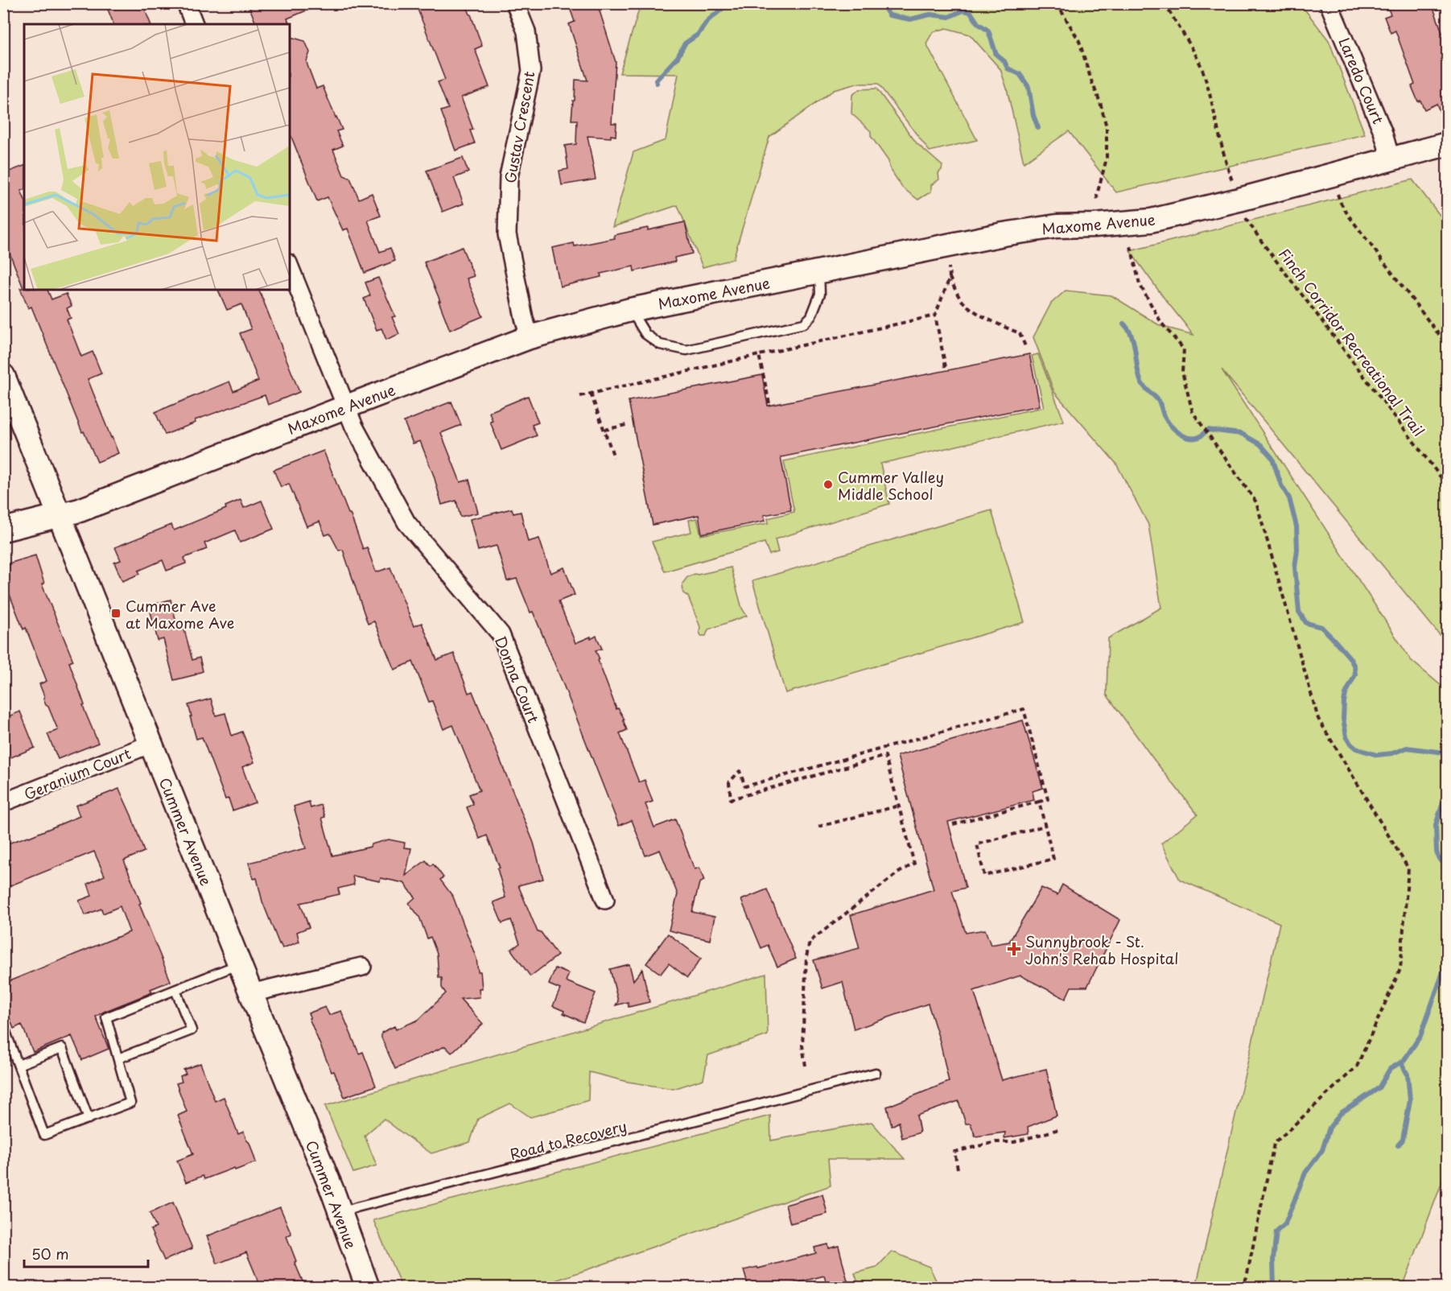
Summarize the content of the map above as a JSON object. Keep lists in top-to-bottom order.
{
  "streets": {
    "street": [
      "Laredo Court",
      "Gustav Crescent",
      "Maxome Avenue",
      "Donna Court",
      "Geranium Court",
      "Cummer Avenue"
    ],
    "lane": ["Road to Recovery"],
    "path": ["Finch Corridor Recreational Trail"]
  },
  "crossings": [
    ["Laredo Court", "Maxome Avenue"],
    ["Gustav Crescent", "Maxome Avenue"],
    ["Maxome Avenue", "Donna Court"],
    ["Maxome Avenue", "Cummer Avenue"],
    ["Geranium Court", "Cummer Avenue"],
    ["Cummer Avenue", "Road to Recovery"]
  ],
  "places": {
    "other": ["Cummer Valley Middle School"],
    "transit": ["Cummer Ave at Maxome Ave"],
    "health": ["Sunnybrook - St. John's Rehab Hospital"]
  },
  "scale_bar": "50 m"
}
